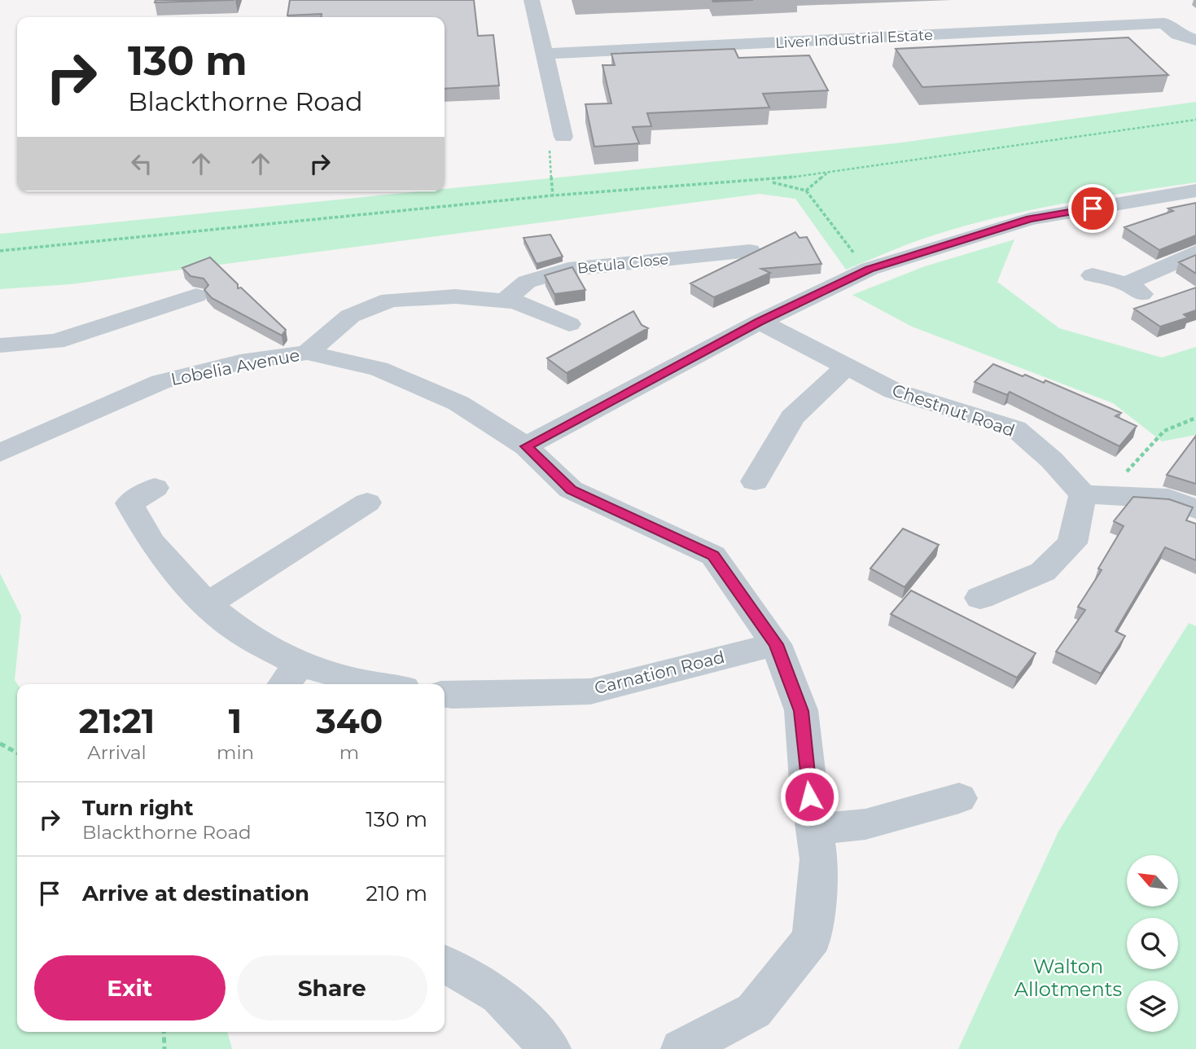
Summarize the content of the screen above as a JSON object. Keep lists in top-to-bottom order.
{
  "streets": {
    "street": [
      "Liver Industrial Estate",
      "Betula Close",
      "Lobelia Avenue",
      "Chestnut Road",
      "Carnation Road"
    ]
  },
  "crossings": [
    ["Lobelia Avenue", "Carnation Road"]
  ],
  "parks": ["Walton Allotments"],
  "north": "top left",
  "page": {
    "turn": ["130 m", "Blackthorne Road"],
    "eta": [
      "21:21",
      "Arrival",
      "1",
      "min",
      "340",
      "m"
    ],
    "list": [
      {
        "name": "Turn right",
        "note": "Blackthorne Road",
        "value": "130 m"
      },
      {
        "name": "Arrive at destination",
        "value": "210 m"
      }
    ],
    "buttons": ["Exit", "Share"]
  }
}
